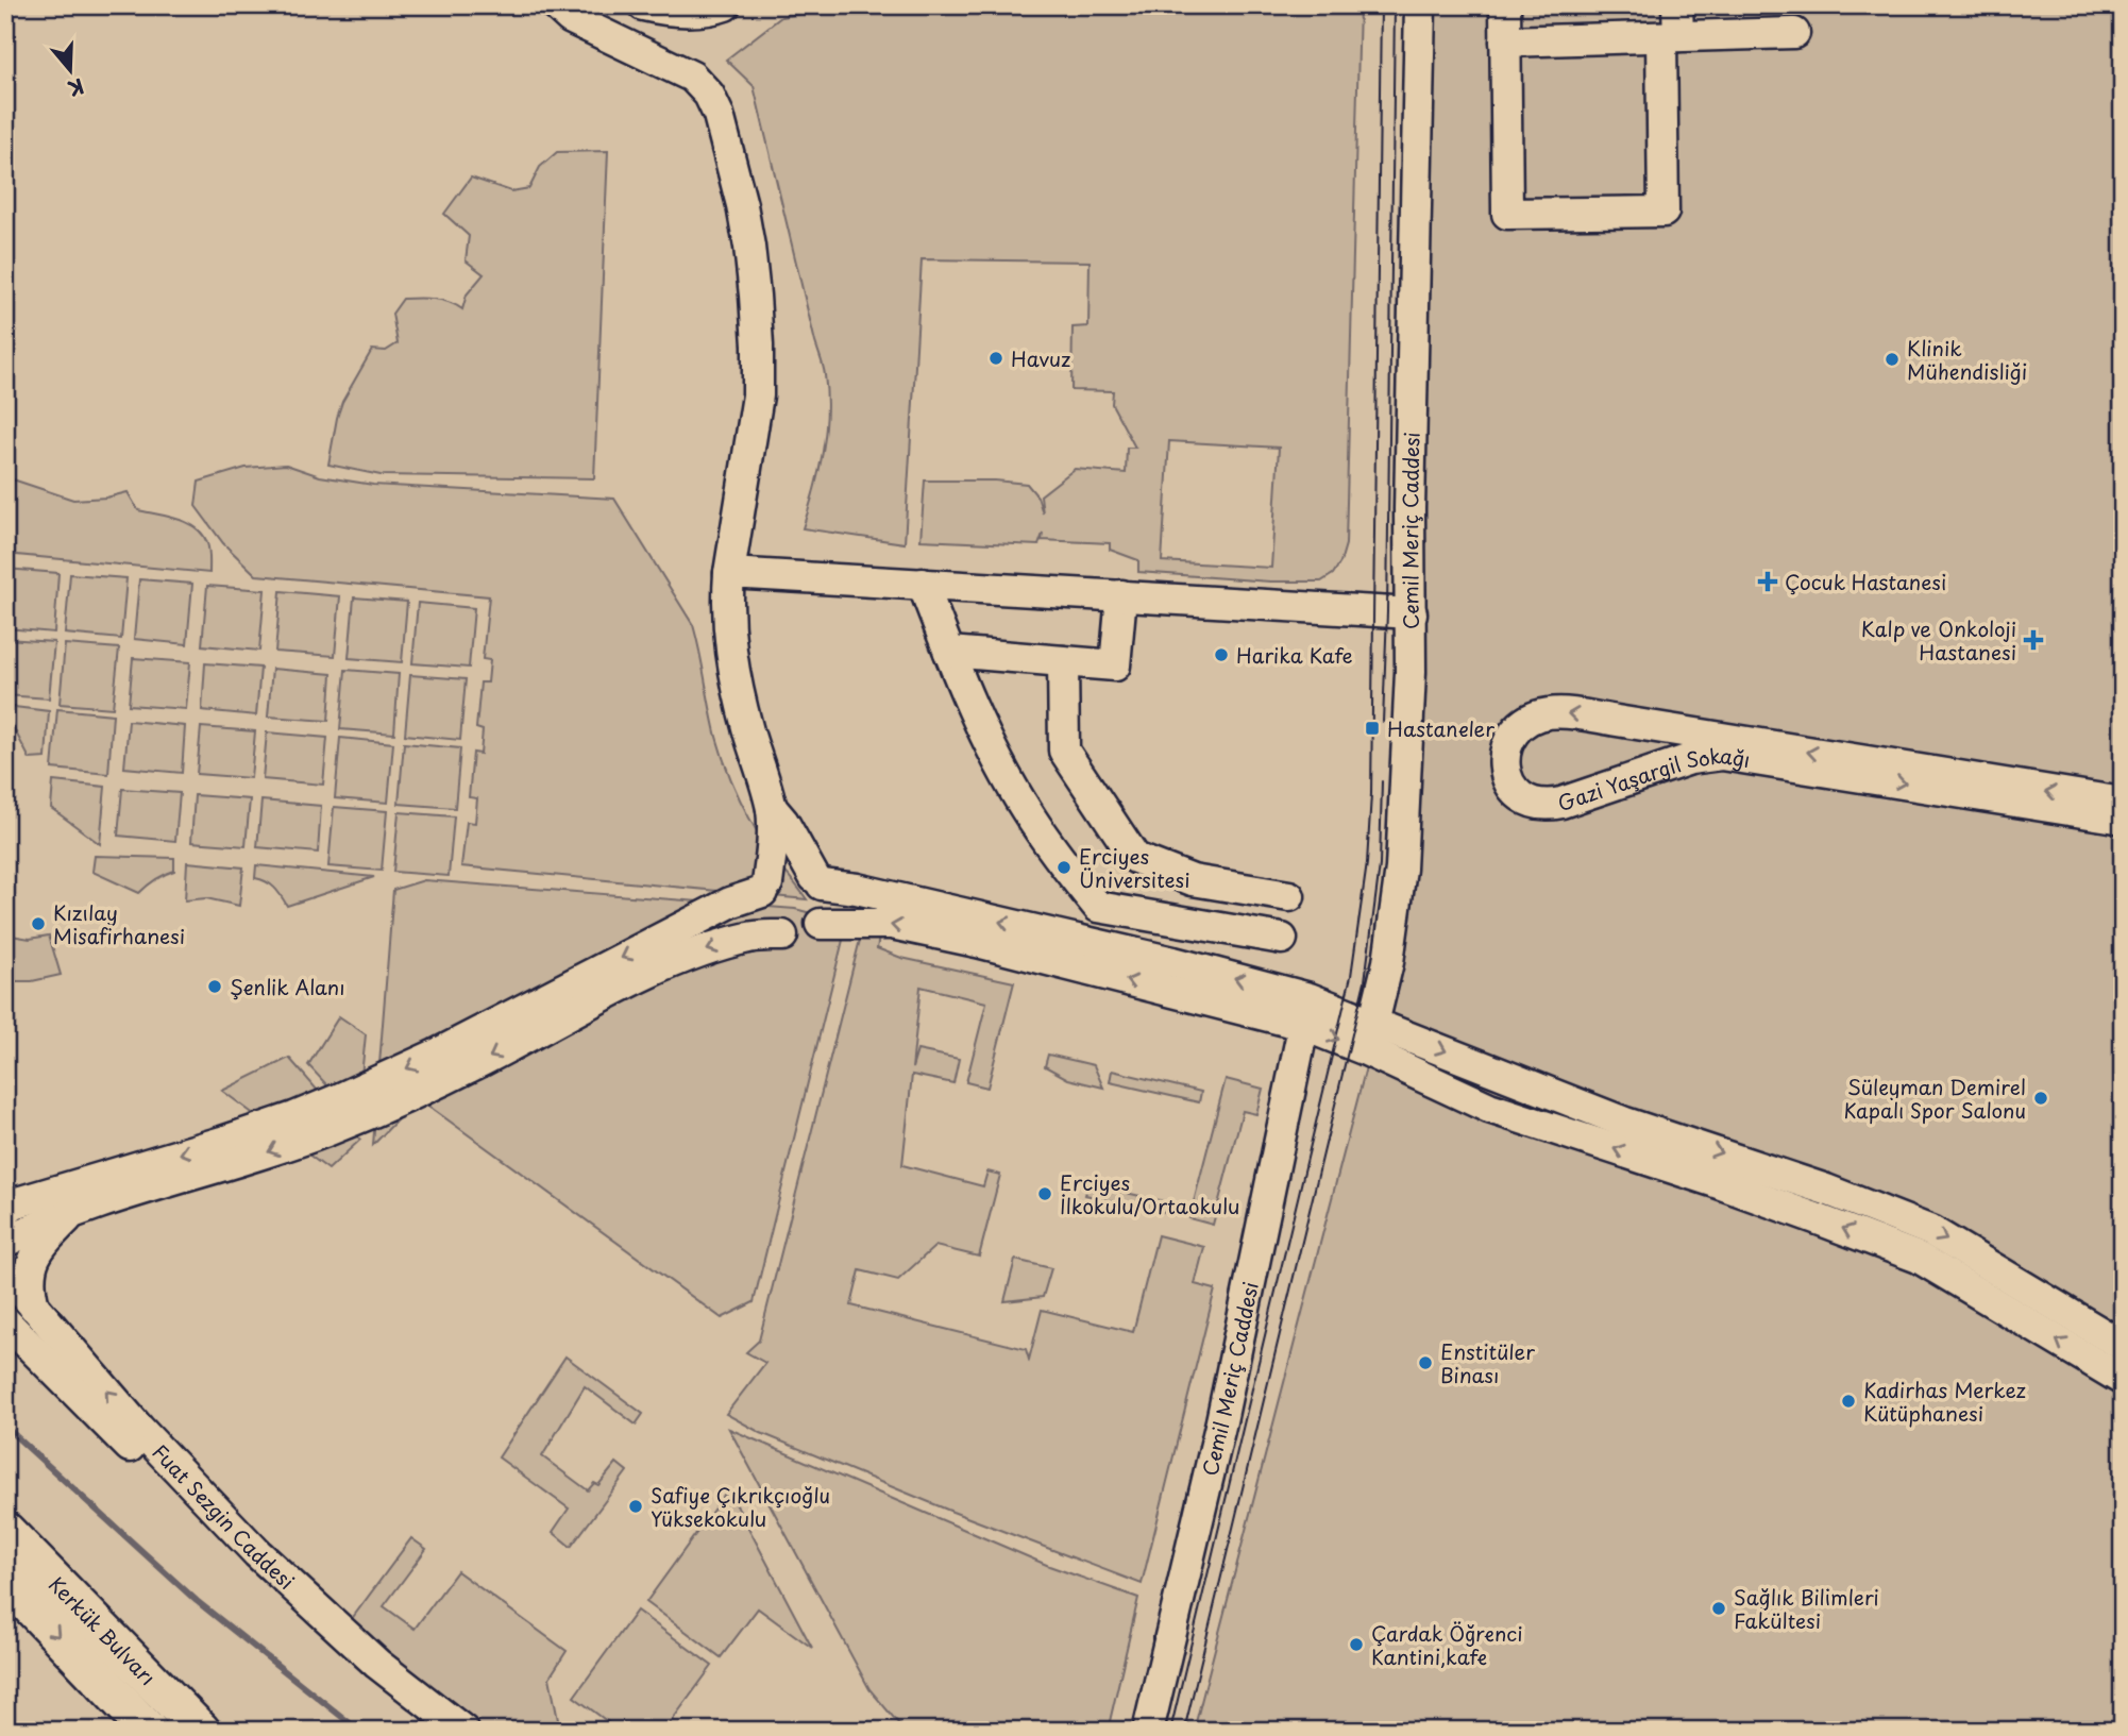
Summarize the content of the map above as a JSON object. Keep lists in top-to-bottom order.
{
  "streets": {
    "main road": ["Kerkük Bulvarı"],
    "street": ["Cemil Meriç Caddesi", "Gazi Yaşargil Sokağı", "Fuat Sezgin Caddesi"]
  },
  "places": {
    "other": [
      "Havuz",
      "Klinik Mühendisliği",
      "Harika Kafe",
      "Erciyes Üniversitesi",
      "Kızılay Misafirhanesi",
      "Şenlik Alanı",
      "Süleyman Demirel Kapalı Spor Salonu",
      "Erciyes İlkokulu/Ortaokulu",
      "Enstitüler Binası",
      "Kadirhas Merkez Kütüphanesi",
      "Safiye Çıkrıkçıoğlu Yüksekokulu",
      "Sağlık Bilimleri Fakültesi",
      "Çardak Öğrenci Kantini,kafe"
    ],
    "health": ["Çocuk Hastanesi", "Kalp ve Onkoloji Hastanesi"],
    "transit": ["Hastaneler"]
  },
  "north": "bottom"
}
